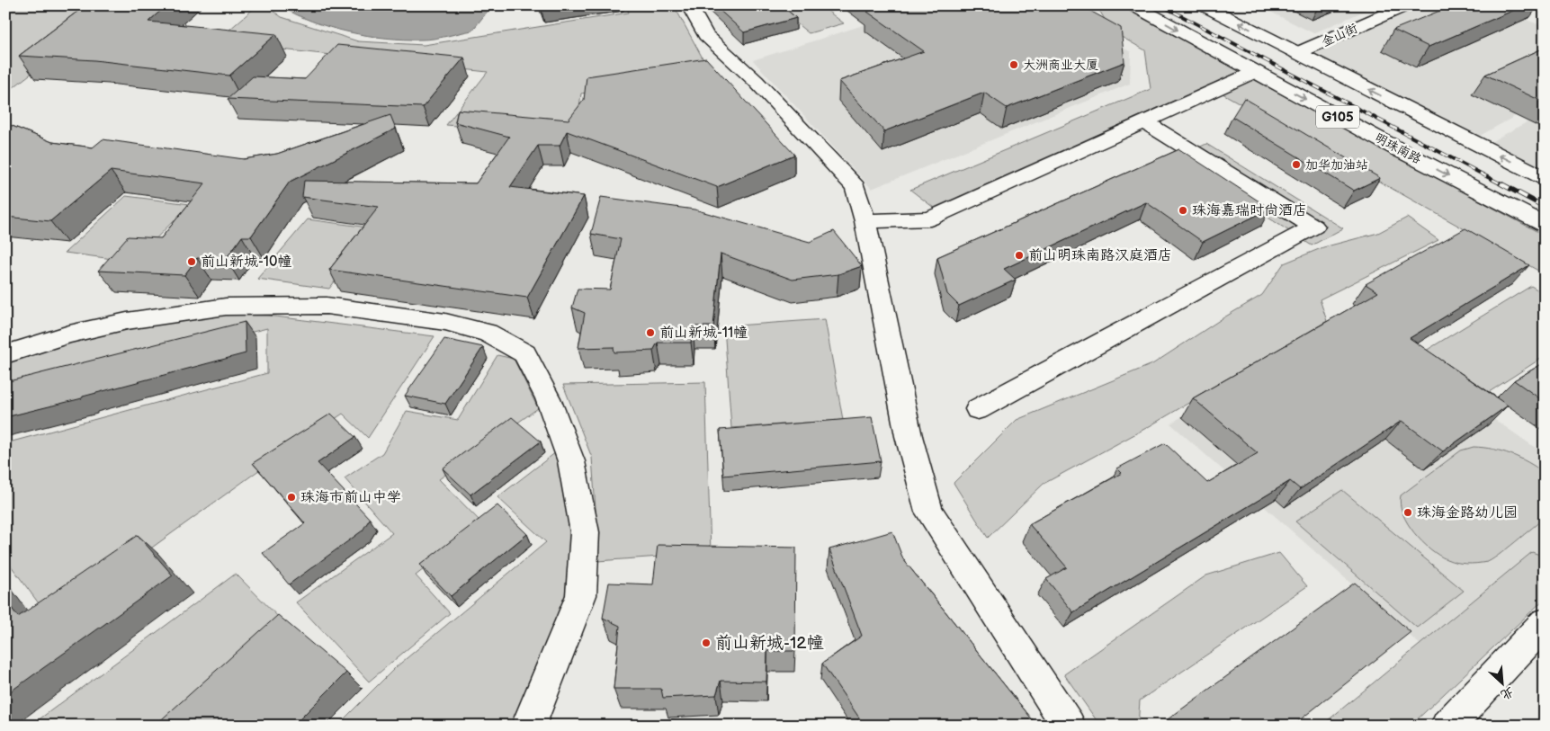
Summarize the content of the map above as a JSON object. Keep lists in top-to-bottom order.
{
  "streets": {
    "main road": ["金山街", "G105", "明珠南路"]
  },
  "crossings": [
    ["金山街", "G105"]
  ],
  "places": [
    "大洲商业大厦",
    "加华加油站",
    "珠海嘉瑞时尚酒店",
    "前山明珠南路汉庭酒店",
    "前山新城-10幢",
    "前山新城-11幢",
    "珠海市前山中学",
    "珠海金路幼儿园",
    "前山新城-12幢"
  ],
  "north": "bottom right"
}
